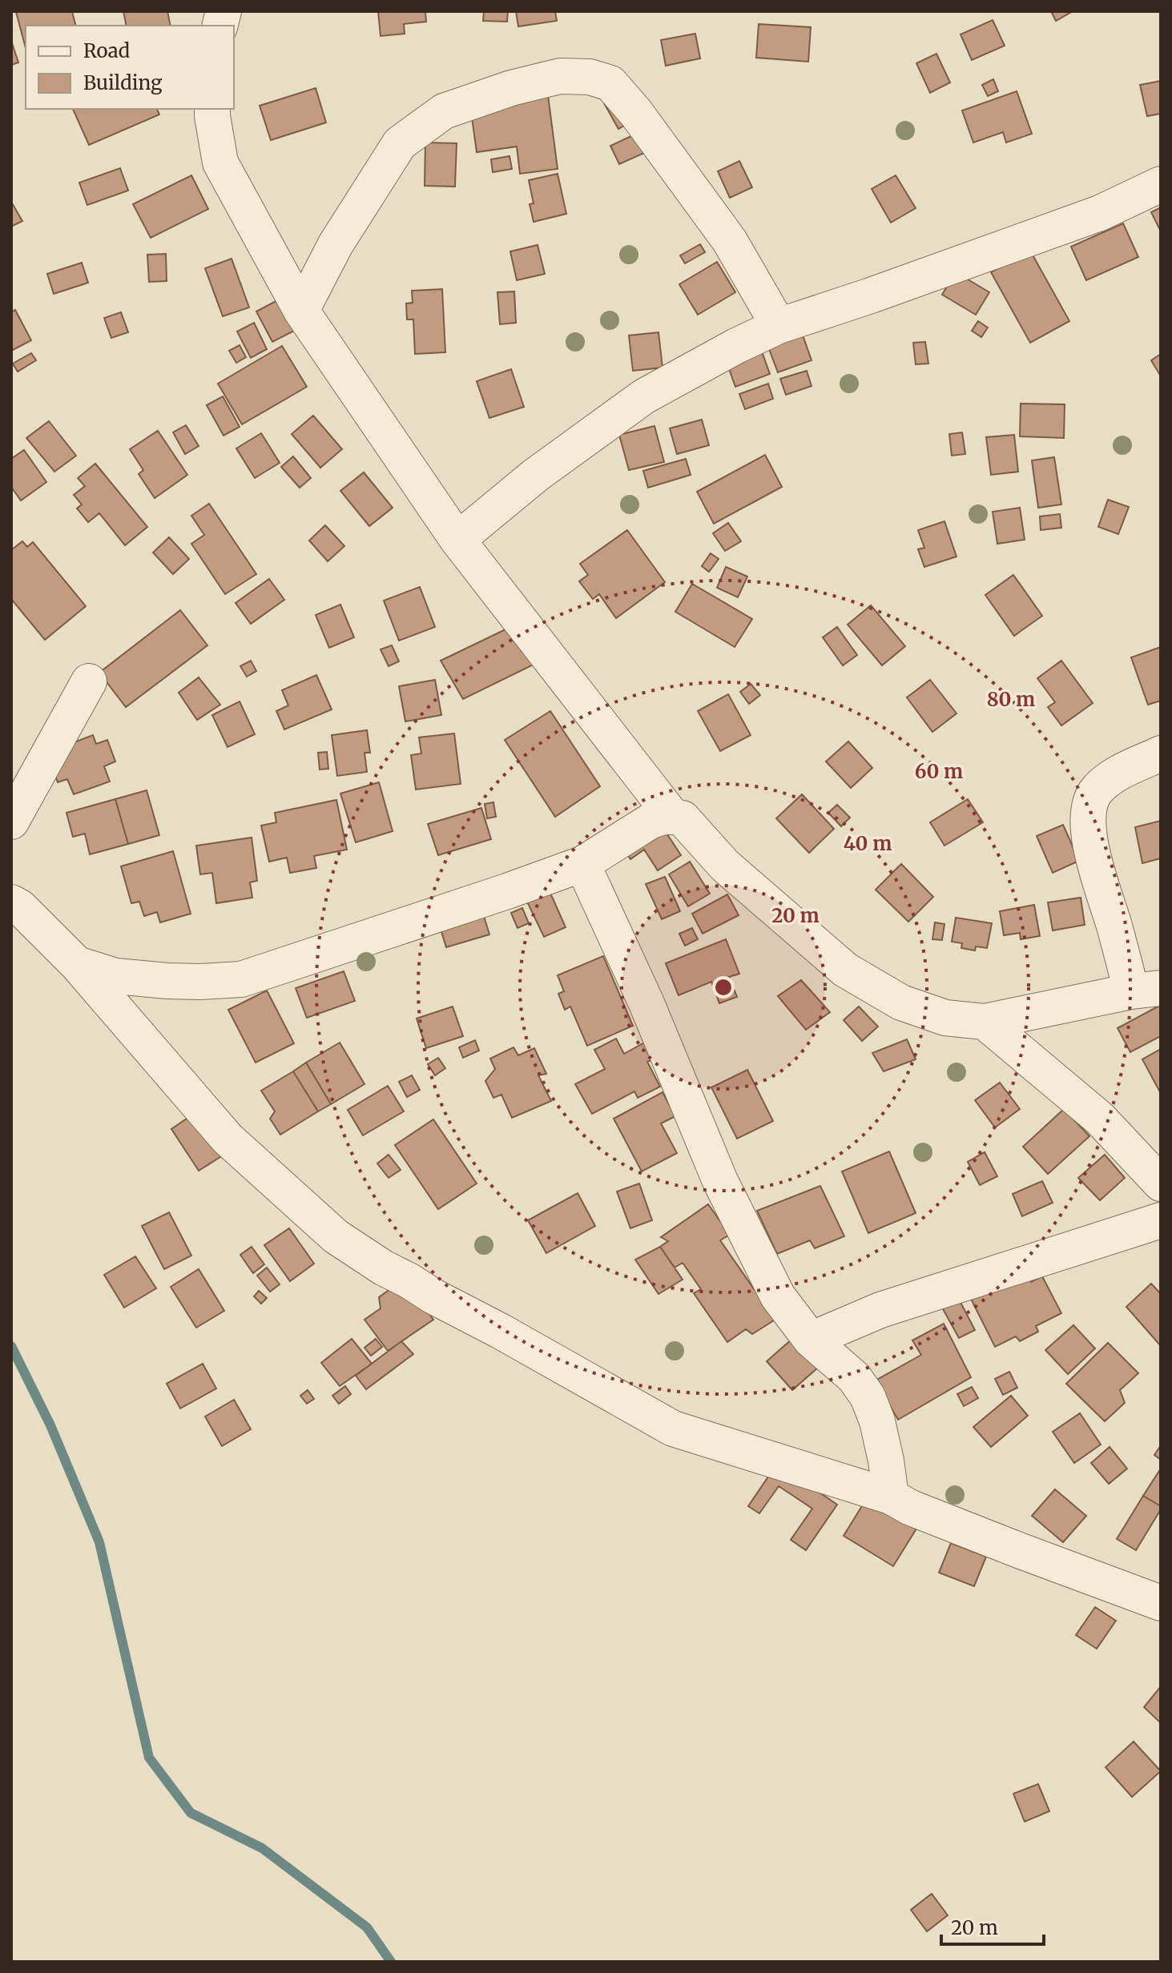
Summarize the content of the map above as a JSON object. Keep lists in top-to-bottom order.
{
  "legend": ["Road", "Building"],
  "scale_bar": "20 m",
  "rings": [
    "80 m",
    "60 m",
    "40 m",
    "20 m"
  ]
}
